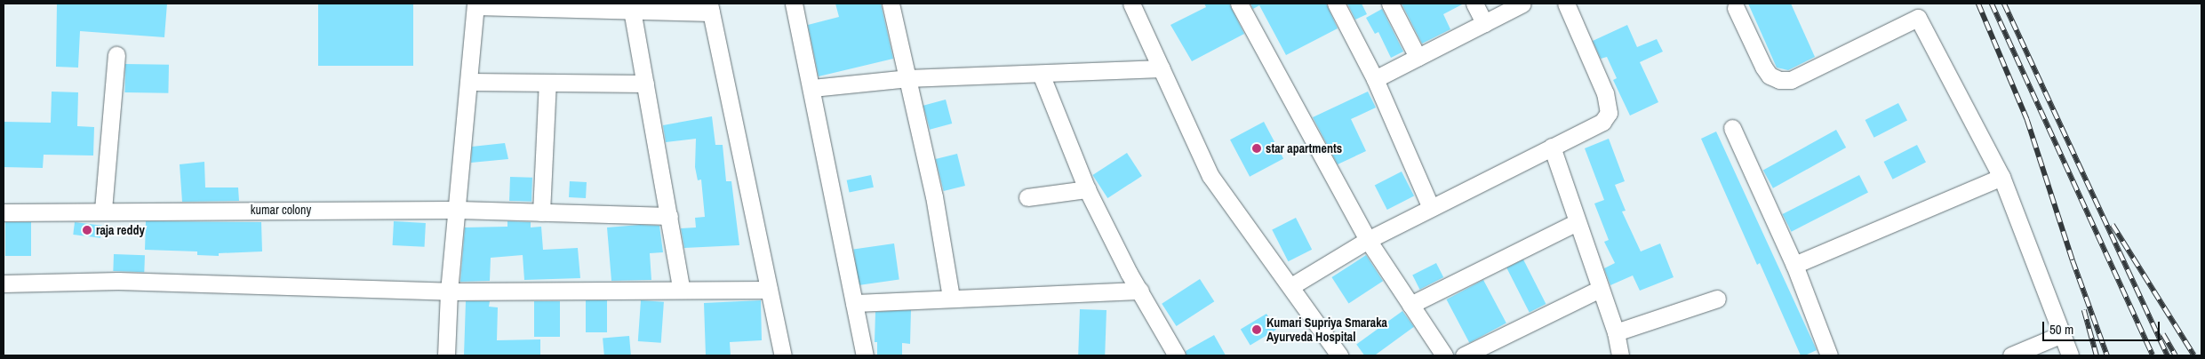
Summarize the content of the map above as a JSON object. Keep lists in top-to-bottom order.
{
  "streets": {
    "street": ["kumar colony"]
  },
  "places": ["star apartments", "raja reddy", "Kumari Supriya Smaraka Ayurveda Hospital"],
  "scale_bar": "50 m"
}
